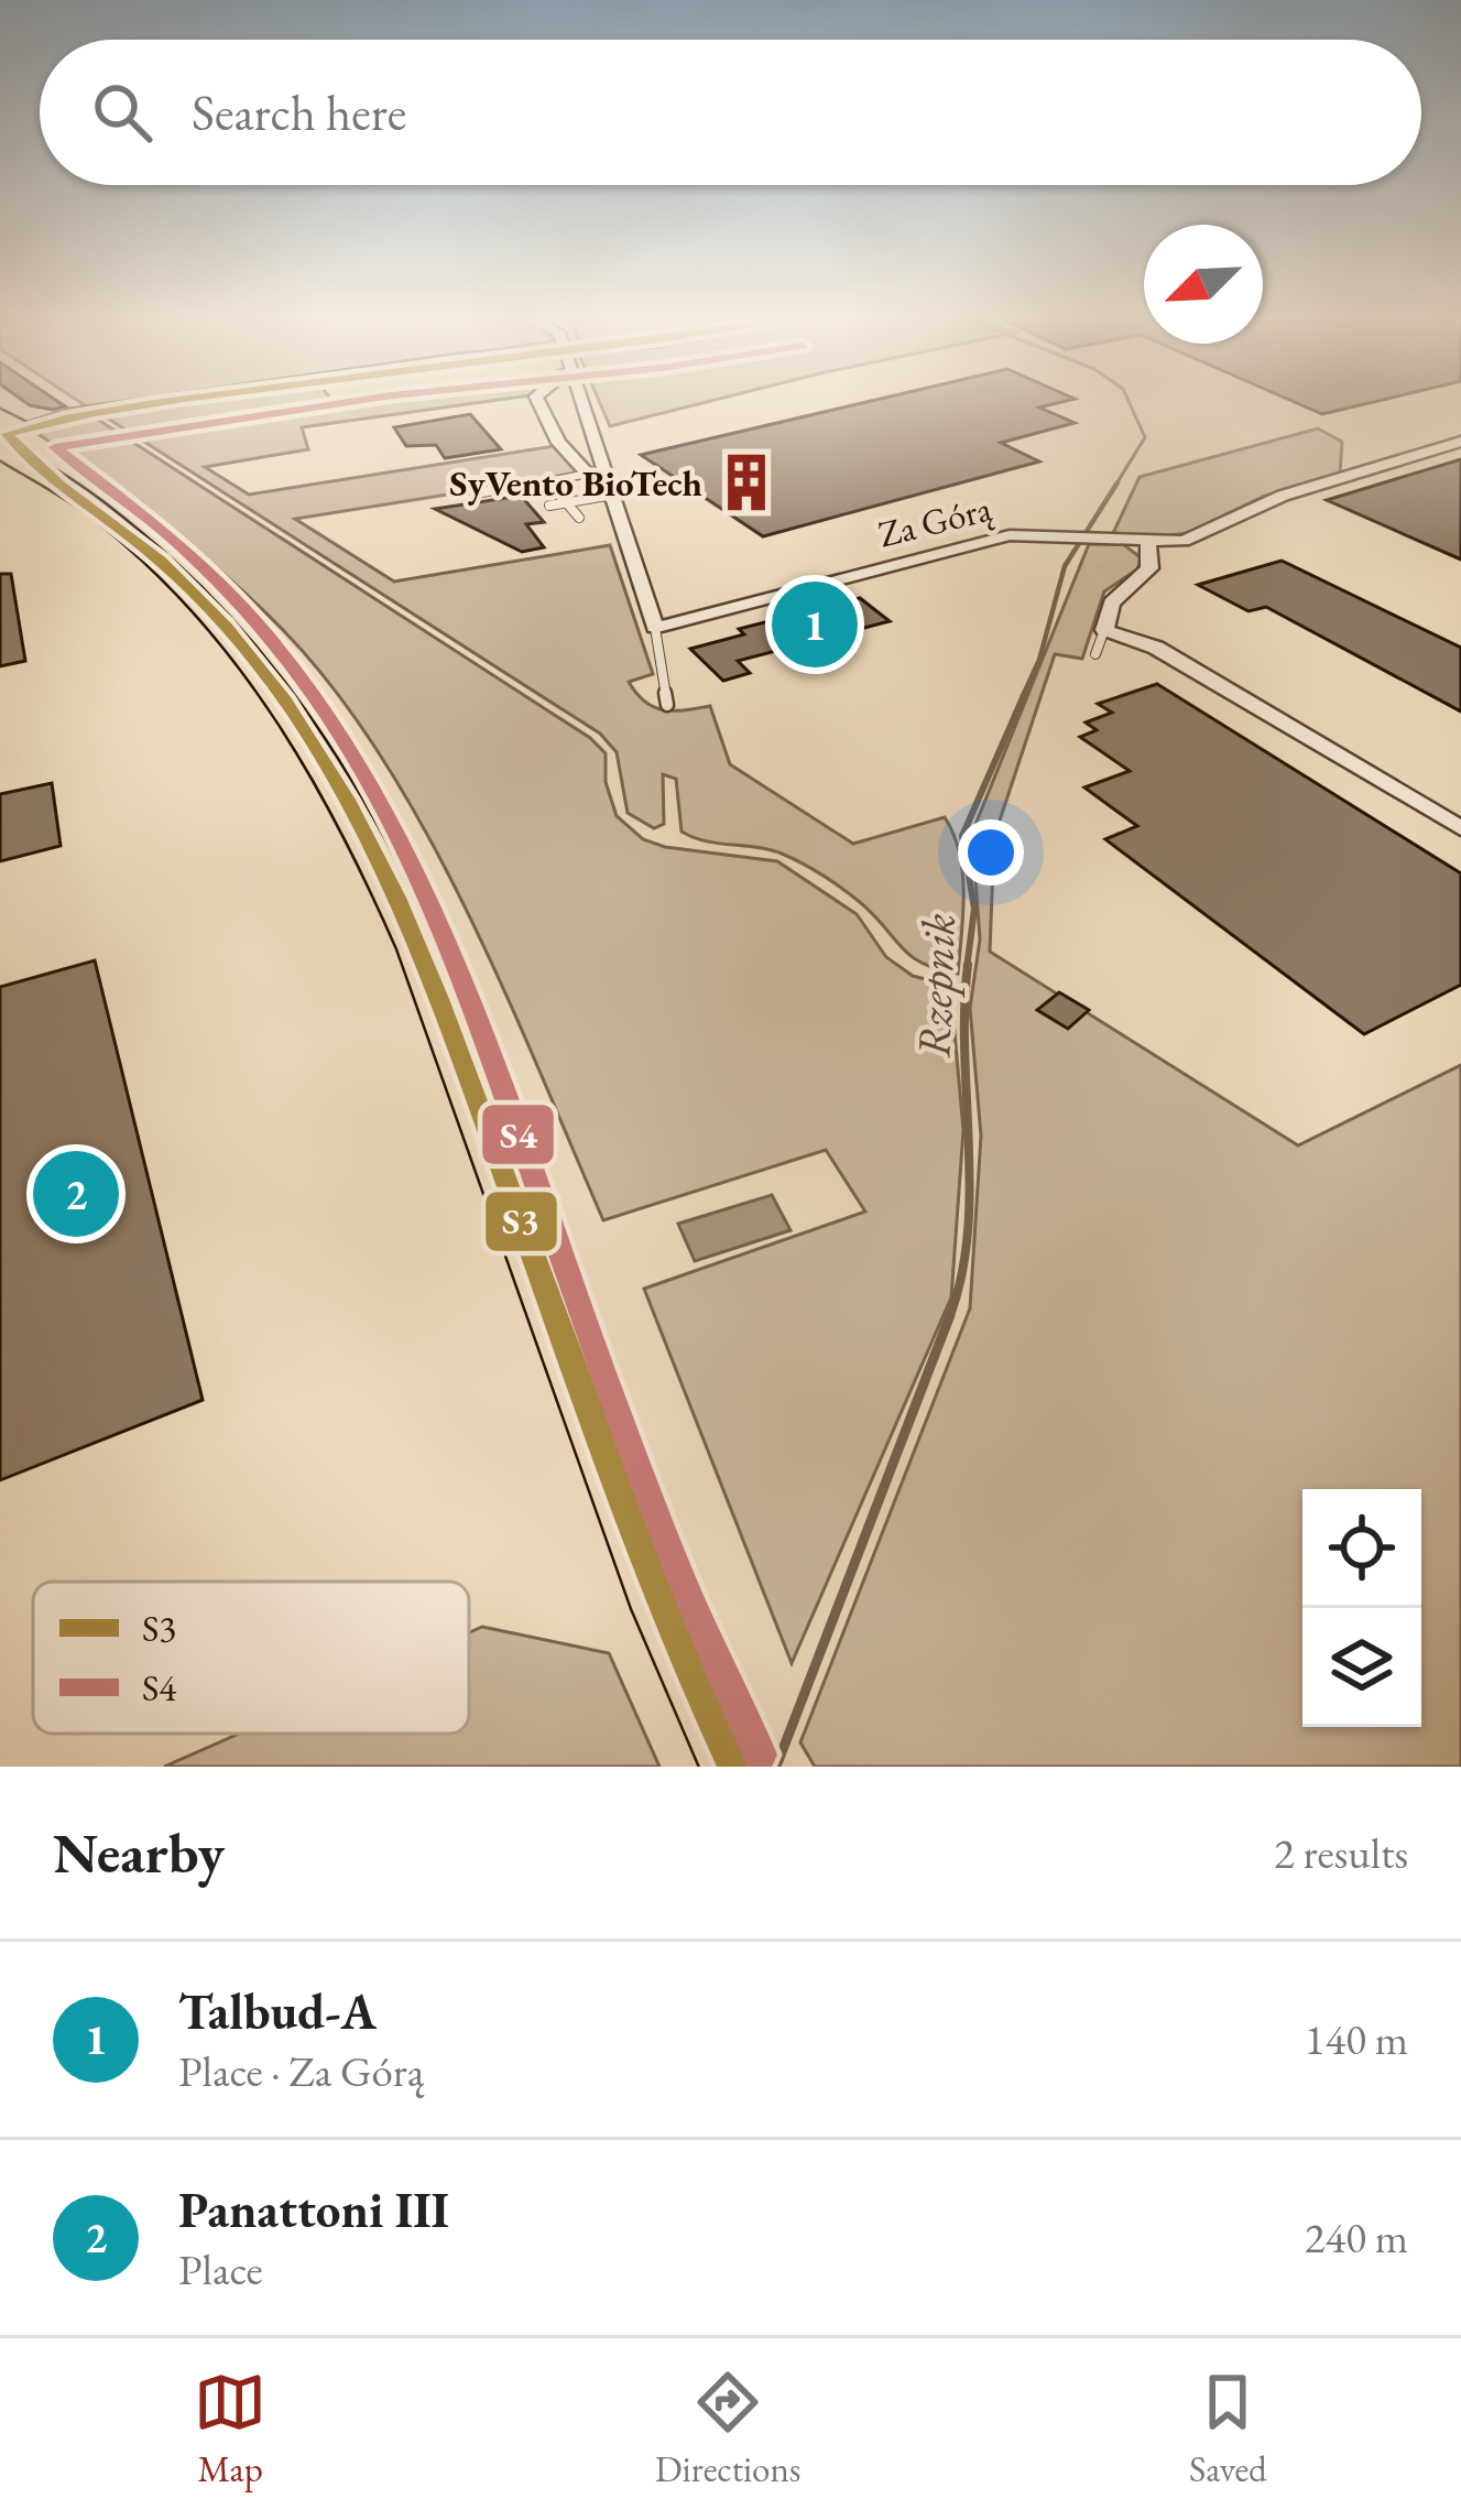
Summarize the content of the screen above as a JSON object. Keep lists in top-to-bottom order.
{
  "streets": {
    "street": ["Za Górą"]
  },
  "water": ["Rzepnik"],
  "places": {
    "building": ["SyVento BioTech"]
  },
  "lines": ["transit line S3", "transit line S4"],
  "legend": ["S3", "S4"],
  "north": "bottom left",
  "page": {
    "search": "Search here",
    "pins": ["1", "2"],
    "heading": ["Nearby", "2 results"],
    "list": [
      {
        "mark": "1",
        "name": "Talbud-A",
        "note": "Place · Za Górą",
        "value": "140 m"
      },
      {
        "mark": "2",
        "name": "Panattoni III",
        "note": "Place",
        "value": "240 m"
      }
    ],
    "nav": ["Map", "Directions", "Saved"]
  }
}
